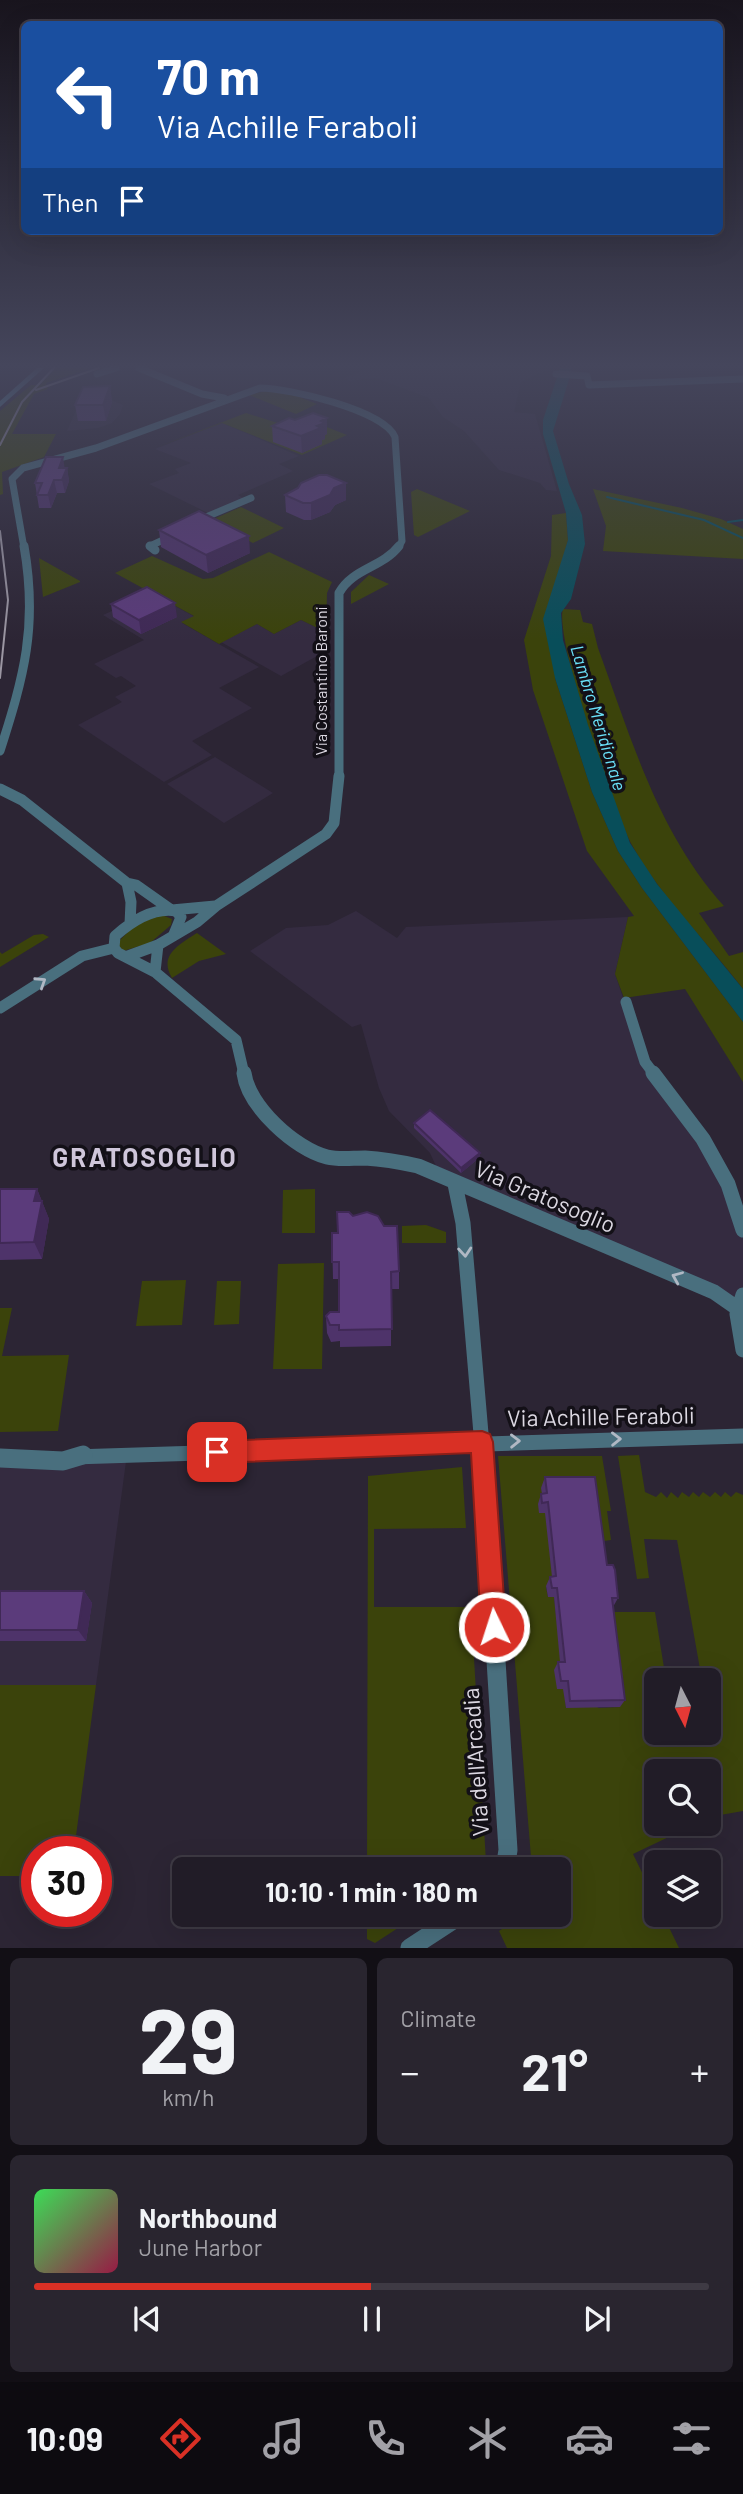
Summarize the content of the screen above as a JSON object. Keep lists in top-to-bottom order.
{
  "streets": {
    "street": [
      "Via Costantino Baroni",
      "Via Gratosoglio",
      "Via Achille Feraboli",
      "Via dell'Arcadia"
    ]
  },
  "crossings": [
    ["Via Gratosoglio", "Via Achille Feraboli"],
    ["Via Gratosoglio", "Via dell'Arcadia"],
    ["Via Achille Feraboli", "Via dell'Arcadia"]
  ],
  "one_way": ["Via Achille Feraboli"],
  "districts": ["GRATOSOGLIO"],
  "water": ["Lambro Meridionale"],
  "north": "bottom",
  "page": {
    "turn": ["70 m", "Via Achille Feraboli"],
    "then": "Then",
    "limit": "30",
    "trip": "10:10 · 1 min · 180 m",
    "tile": [
      ["29", "km/h"],
      "Climate"
    ],
    "heat": ["−", "21°", "+"],
    "song": ["Northbound", "June Harbor"],
    "tabs": "10:09"
  }
}
